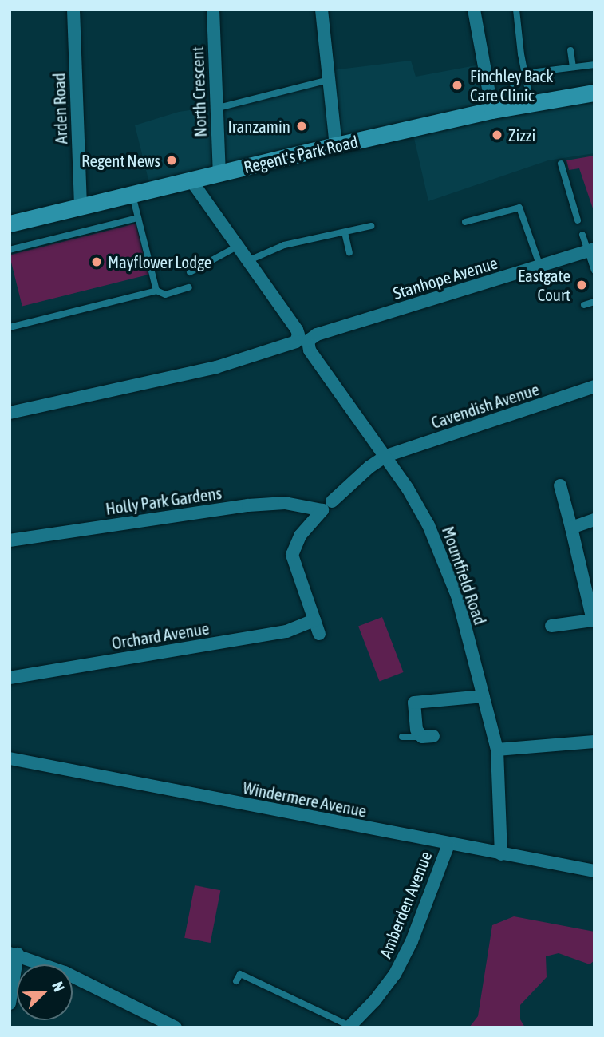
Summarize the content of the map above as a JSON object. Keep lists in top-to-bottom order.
{
  "streets": {
    "main road": ["Regent's Park Road"],
    "street": [
      "North Crescent",
      "Arden Road",
      "Stanhope Avenue",
      "Cavendish Avenue",
      "Holly Park Gardens",
      "Mountfield Road",
      "Orchard Avenue",
      "Windermere Avenue",
      "Amberden Avenue"
    ]
  },
  "crossings": [
    ["North Crescent", "Regent's Park Road"],
    ["Arden Road", "Regent's Park Road"],
    ["Regent's Park Road", "Mountfield Road"],
    ["Stanhope Avenue", "Mountfield Road"],
    ["Cavendish Avenue", "Holly Park Gardens"],
    ["Cavendish Avenue", "Mountfield Road"],
    ["Cavendish Avenue", "Orchard Avenue"],
    ["Mountfield Road", "Windermere Avenue"],
    ["Windermere Avenue", "Amberden Avenue"]
  ],
  "places": [
    "Finchley Back Care Clinic",
    "Iranzamin",
    "Zizzi",
    "Regent News",
    "Mayflower Lodge",
    "Eastgate Court"
  ],
  "north": "top right"
}
